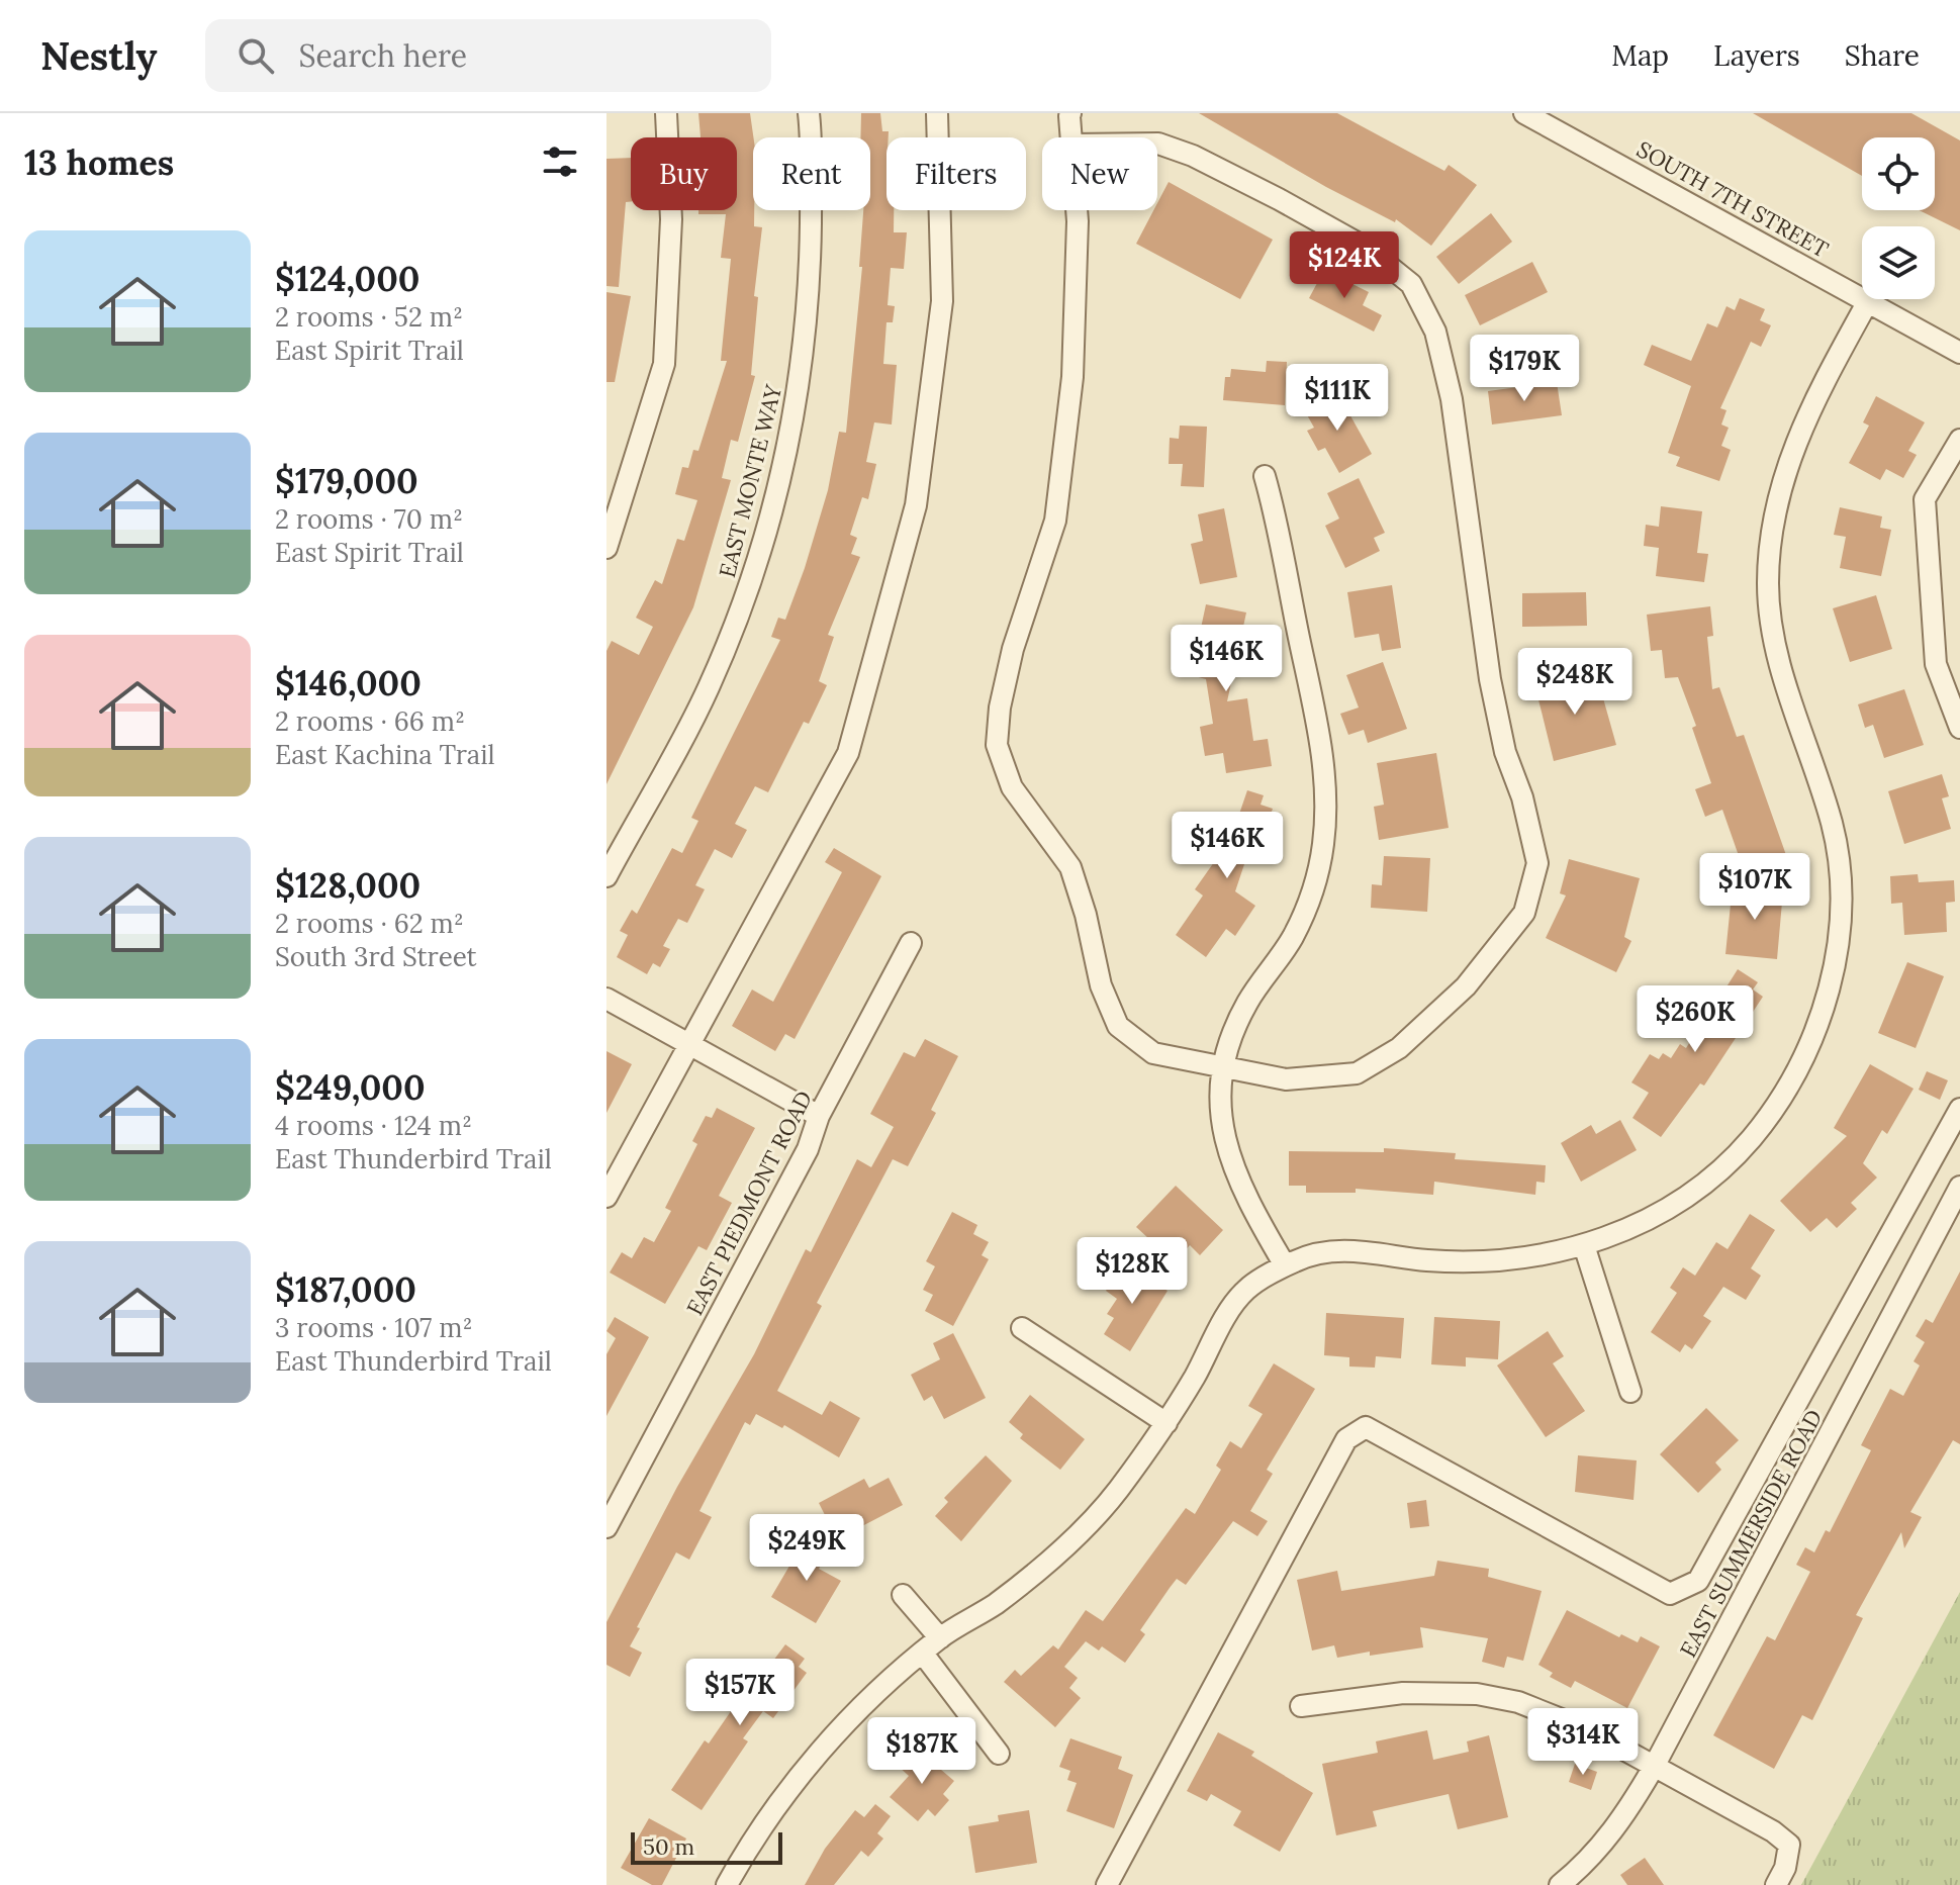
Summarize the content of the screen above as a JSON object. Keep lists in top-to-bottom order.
{
  "streets": {
    "street": [
      "SOUTH 7TH STREET",
      "EAST MONTE WAY",
      "EAST PIEDMONT ROAD",
      "EAST SUMMERSIDE ROAD"
    ]
  },
  "scale_bar": "50 m",
  "page": {
    "header": "Nestly",
    "search": "Search here",
    "nav": ["Map", "Layers", "Share"],
    "heading": "13 homes",
    "chip": [
      "Buy",
      "Rent",
      "Filters",
      "New"
    ],
    "list": [
      {
        "name": "$124,000",
        "note": "2 rooms · 52 m² · East Spirit Trail"
      },
      {
        "name": "$179,000",
        "note": "2 rooms · 70 m² · East Spirit Trail"
      },
      {
        "name": "$146,000",
        "note": "2 rooms · 66 m² · East Kachina Trail"
      },
      {
        "name": "$128,000",
        "note": "2 rooms · 62 m² · South 3rd Street"
      },
      {
        "name": "$249,000",
        "note": "4 rooms · 124 m² · East Thunderbird Trail"
      },
      {
        "name": "$187,000",
        "note": "3 rooms · 107 m² · East Thunderbird Trail"
      }
    ],
    "price": [
      "$124K",
      "$179K",
      "$111K",
      "$146K",
      "$248K",
      "$146K",
      "$107K",
      "$260K",
      "$128K",
      "$249K",
      "$157K",
      "$314K",
      "$187K"
    ],
    "scale": "50 m"
  }
}
